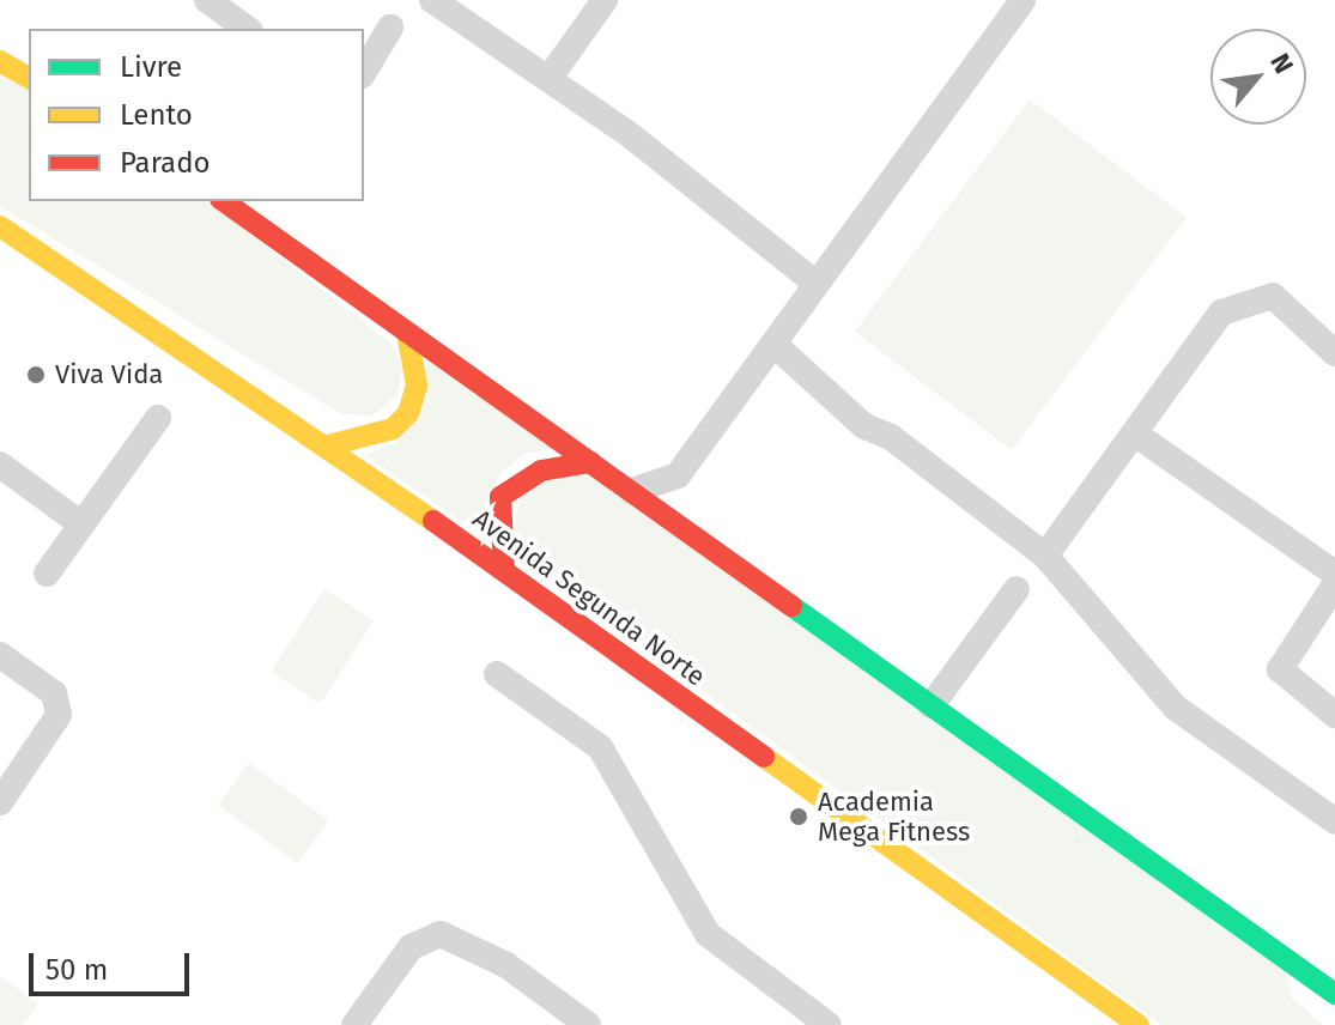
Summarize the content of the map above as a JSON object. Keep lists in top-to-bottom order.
{
  "streets": {
    "main road": ["Avenida Segunda Norte"]
  },
  "places": ["Viva Vida", "Academia Mega Fitness"],
  "legend": ["Livre", "Lento", "Parado"],
  "scale_bar": "50 m",
  "north": "top right"
}
